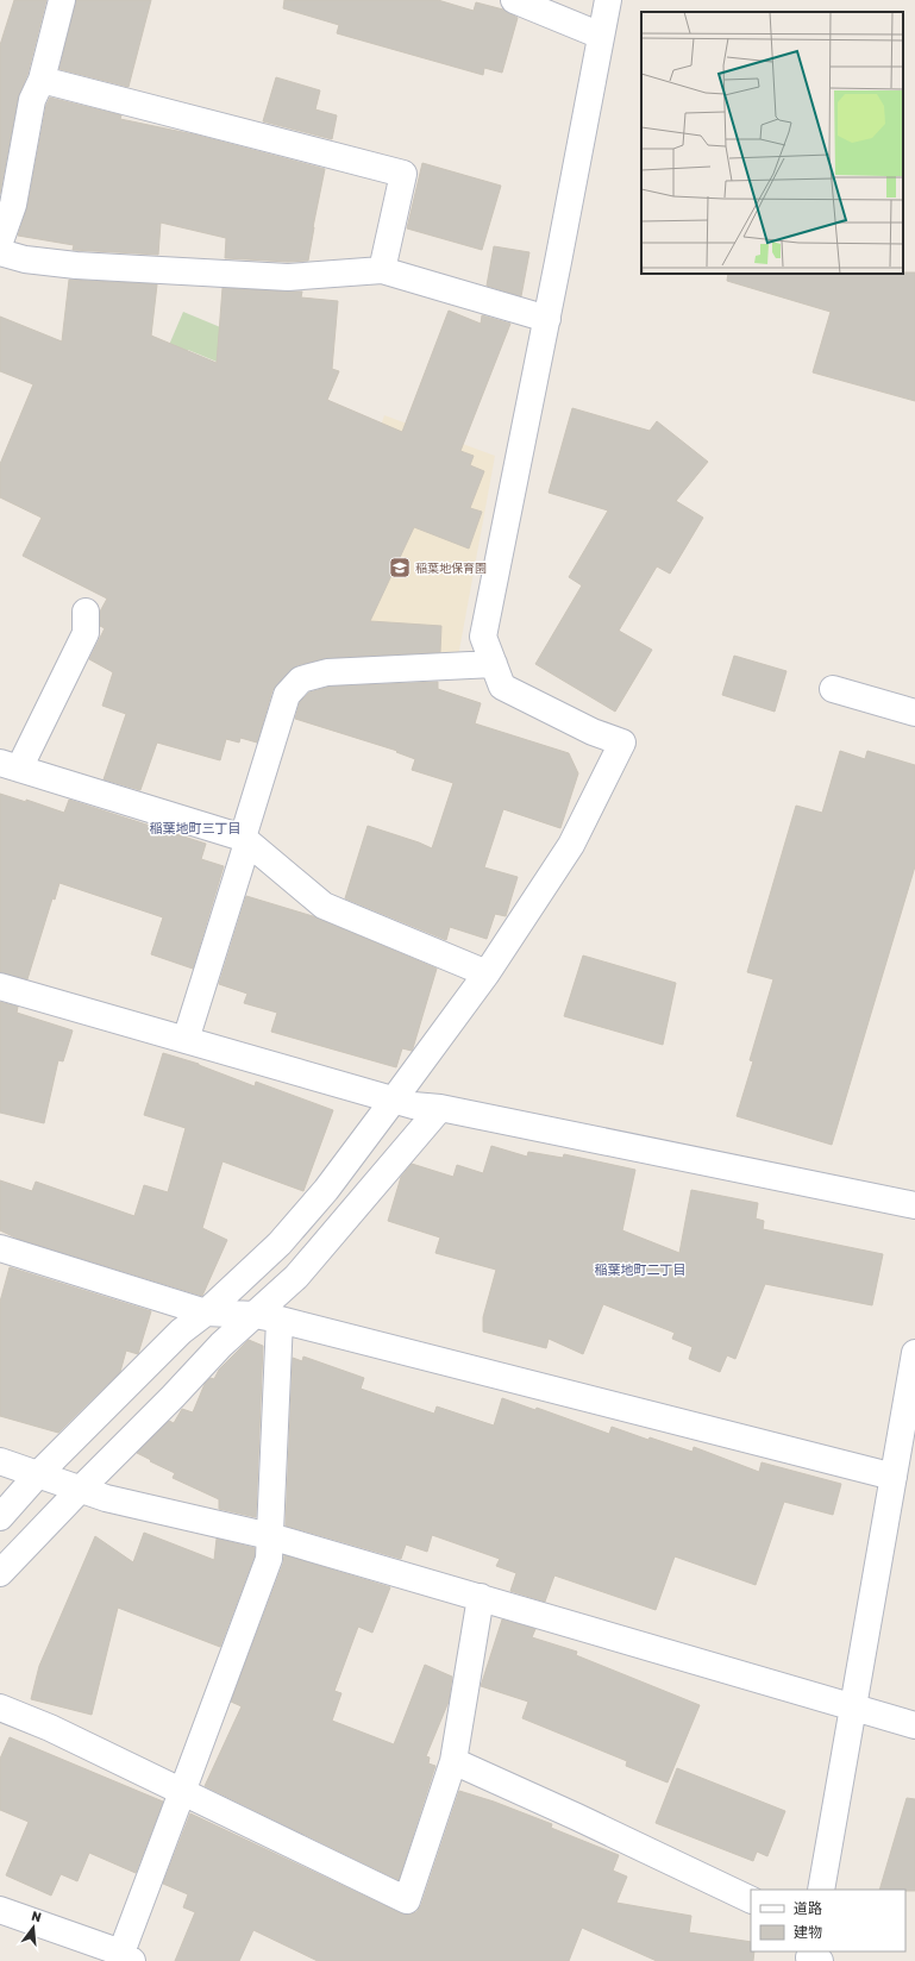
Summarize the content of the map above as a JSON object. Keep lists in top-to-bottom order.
{
  "districts": ["稲葉地町三丁目", "稲葉地町二丁目"],
  "places": {
    "school or university": ["稲葉地保育園"]
  },
  "legend": ["道路", "建物"],
  "north": "top"
}
